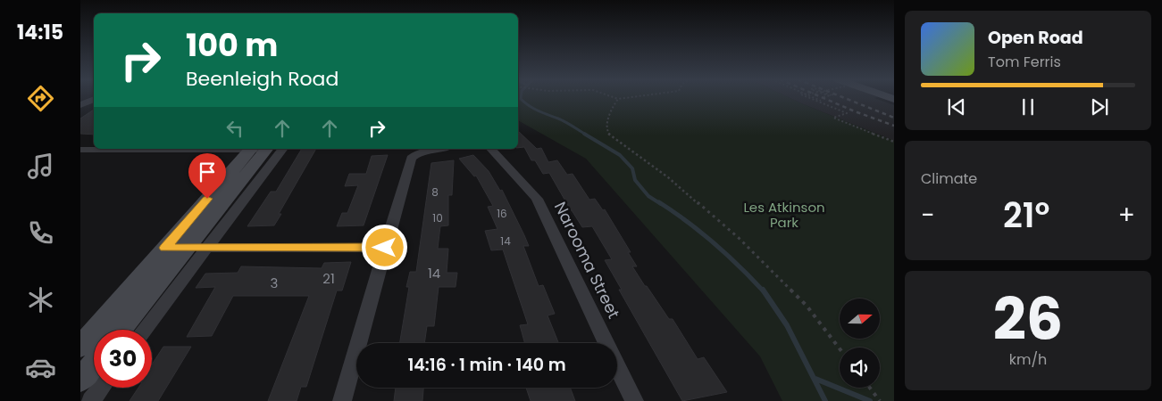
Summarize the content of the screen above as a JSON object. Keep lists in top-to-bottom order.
{
  "streets": {
    "street": ["Narooma Street"]
  },
  "parks": ["Les Atkinson Park"],
  "house_numbers": [
    "8",
    "16",
    "10",
    "14",
    "14",
    "21",
    "3"
  ],
  "north": "right",
  "page": {
    "tabs": "14:15",
    "turn": ["100 m", "Beenleigh Road"],
    "song": ["Open Road", "Tom Ferris"],
    "tile": [
      "Climate",
      ["26", "km/h"]
    ],
    "heat": ["−", "21°", "+"],
    "limit": "30",
    "trip": "14:16 · 1 min · 140 m"
  }
}
